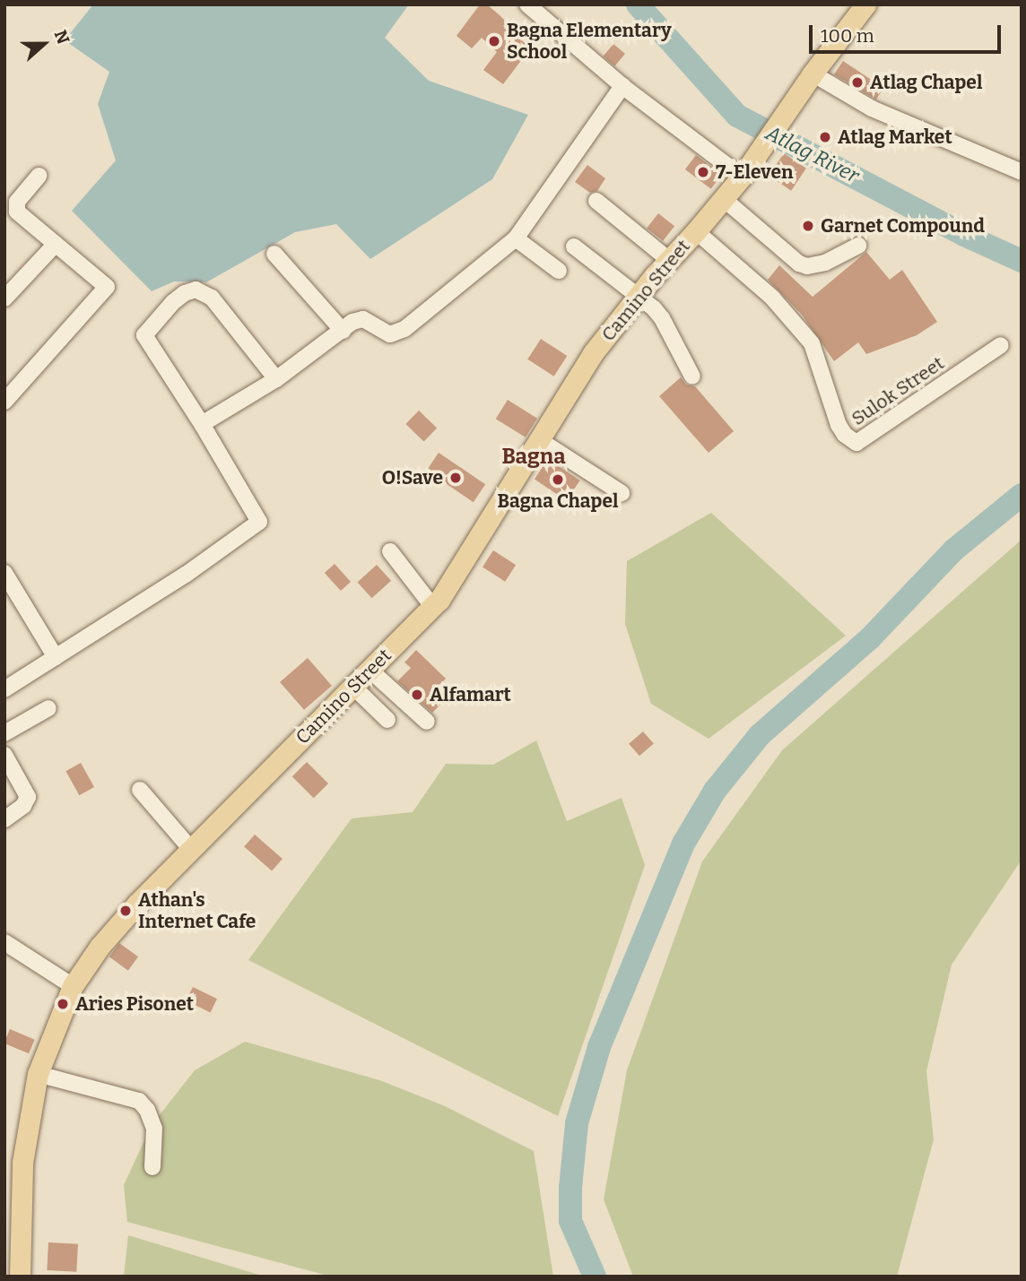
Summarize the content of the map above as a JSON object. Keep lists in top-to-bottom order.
{
  "streets": {
    "main road": ["Camino Street"],
    "street": ["Sulok Street"]
  },
  "crossings": [
    ["Camino Street", "Sulok Street"]
  ],
  "districts": ["Bagna"],
  "water": ["Atlag River"],
  "places": [
    "Bagna Elementary School",
    "Atlag Chapel",
    "Atlag Market",
    "7-Eleven",
    "Garnet Compound",
    "O!Save",
    "Bagna Chapel",
    "Alfamart",
    "Athan's Internet Cafe",
    "Aries Pisonet"
  ],
  "scale_bar": "100 m",
  "north": "right"
}
